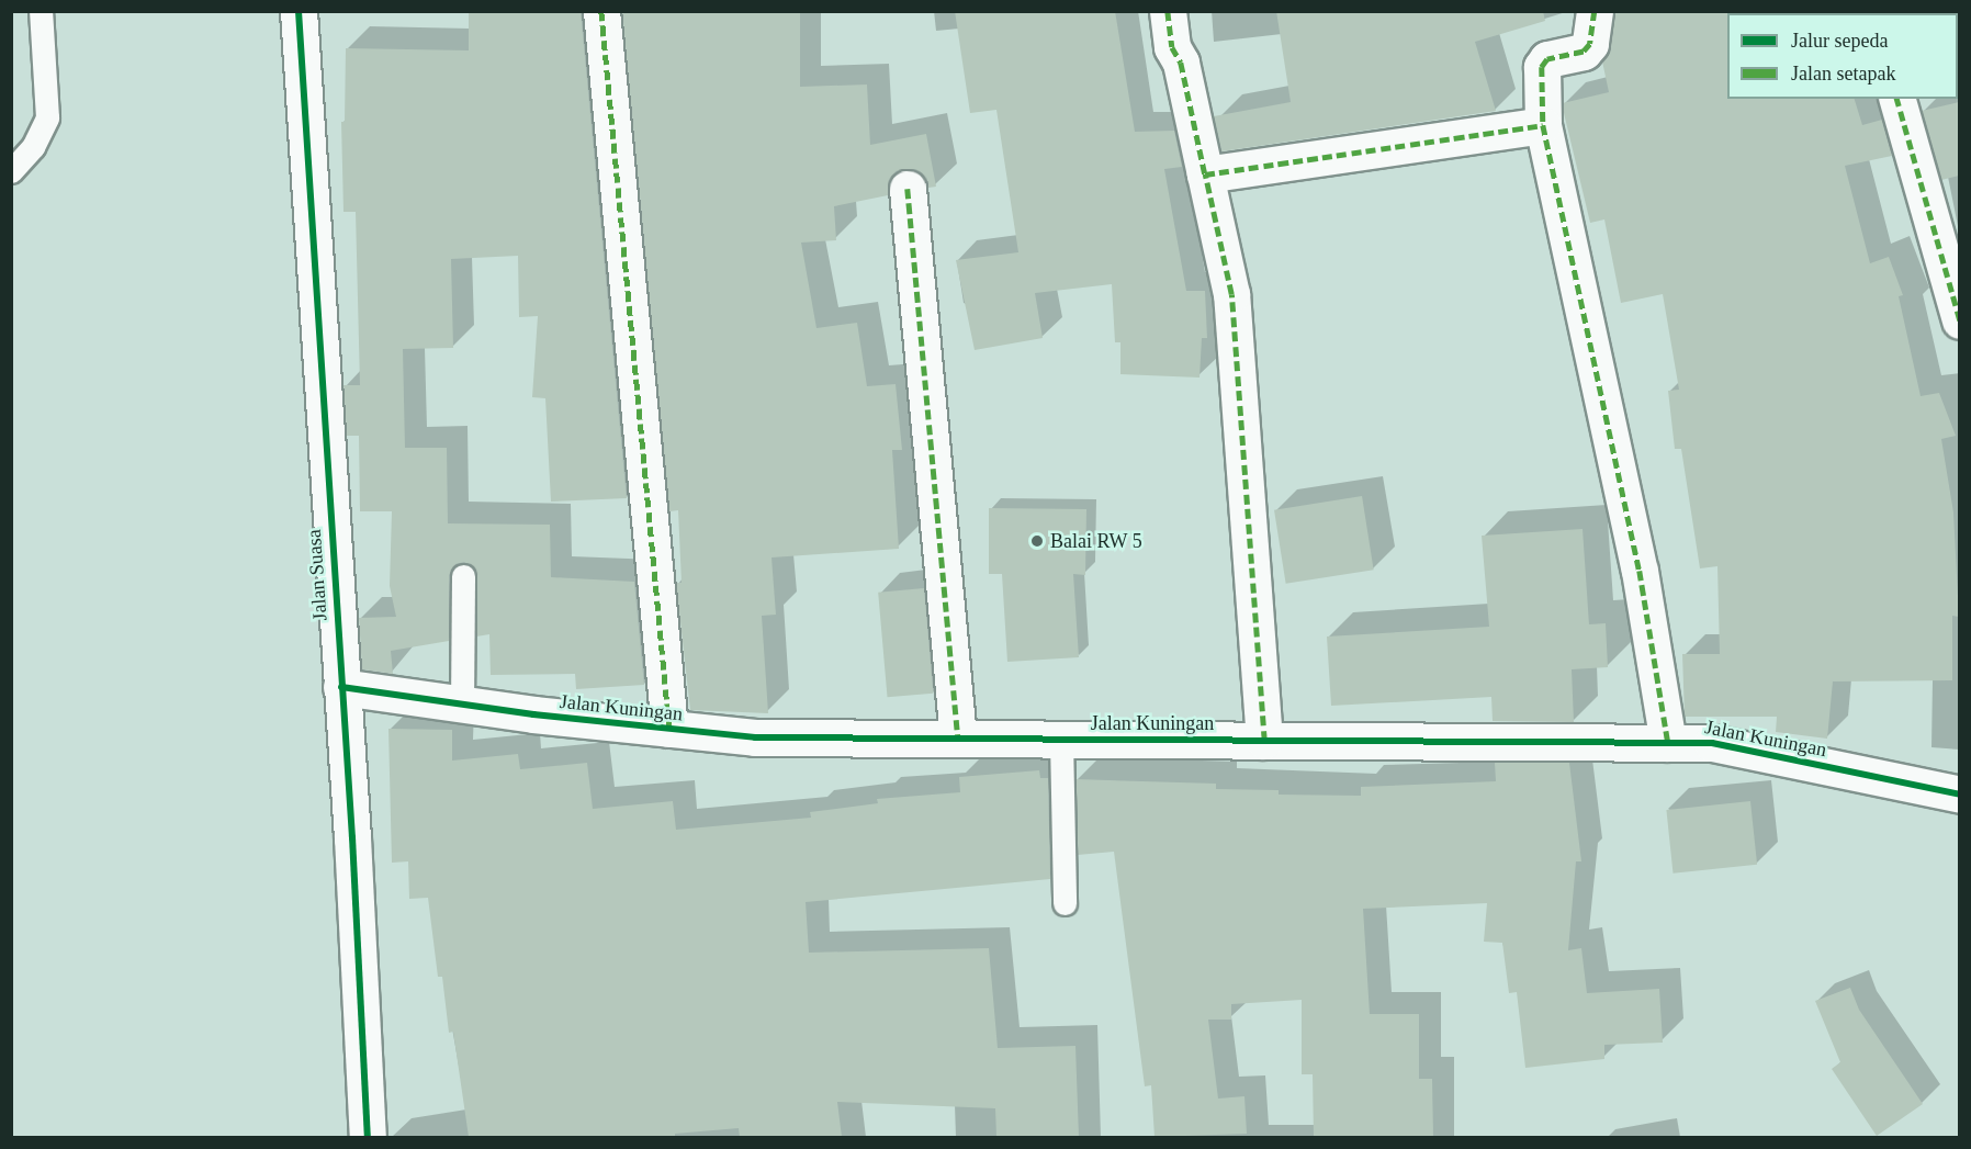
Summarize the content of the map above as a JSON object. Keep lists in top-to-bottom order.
{
  "streets": {
    "street": ["Jalan Suasa", "Jalan Kuningan"]
  },
  "crossings": [
    ["Jalan Suasa", "Jalan Kuningan"]
  ],
  "places": ["Balai RW 5"],
  "legend": ["Jalur sepeda", "Jalan setapak"]
}
